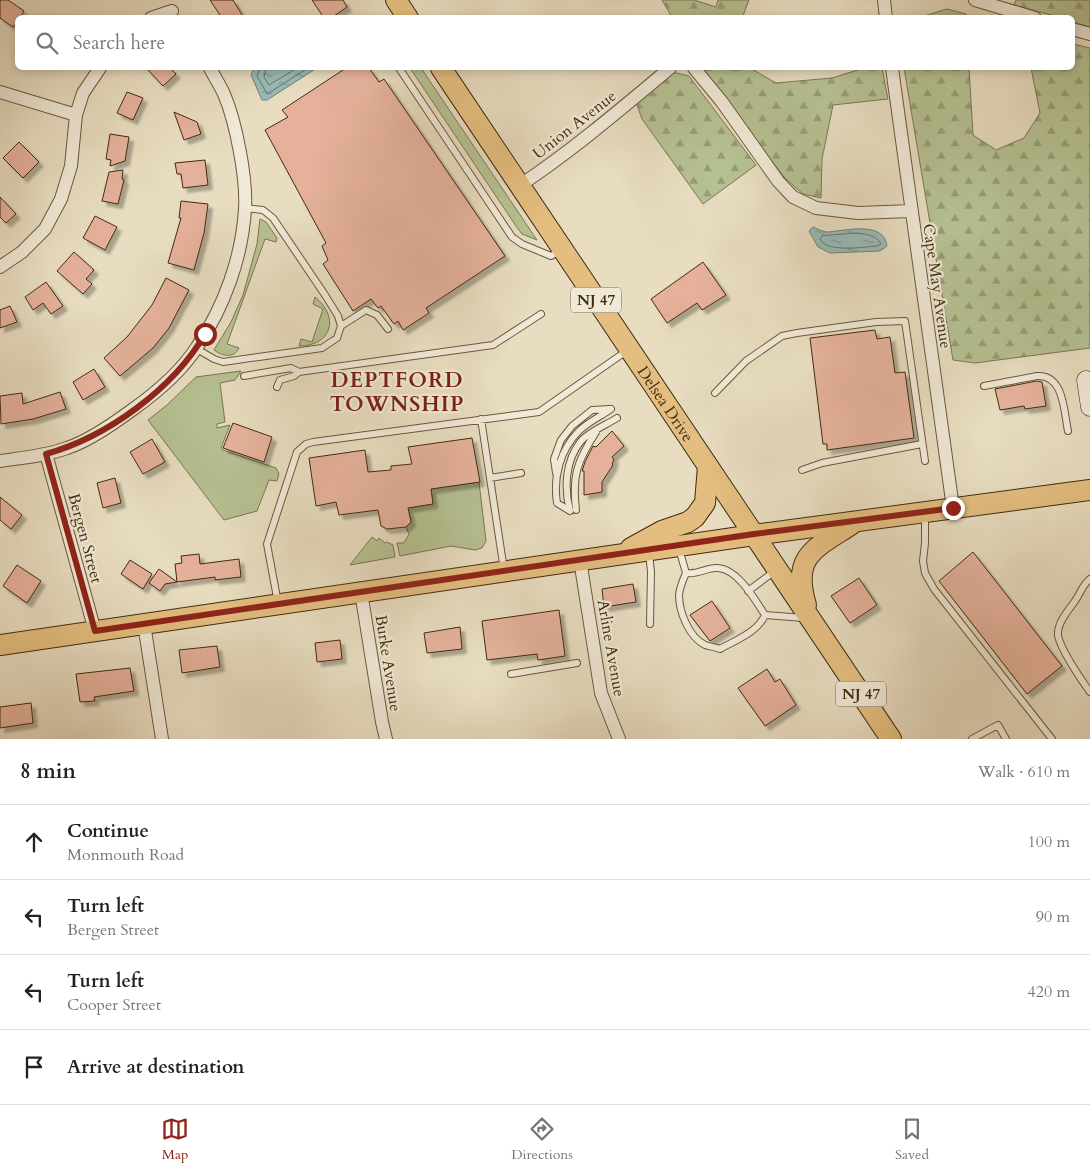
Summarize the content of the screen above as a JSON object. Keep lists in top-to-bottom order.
{
  "streets": {
    "main road": ["NJ 47", "Delsea Drive"],
    "street": [
      "Union Avenue",
      "Cape May Avenue",
      "Bergen Street",
      "Arline Avenue",
      "Burke Avenue"
    ]
  },
  "crossings": [
    ["Union Avenue", "Delsea Drive"]
  ],
  "districts": ["DEPTFORD TOWNSHIP"],
  "page": {
    "search": "Search here",
    "heading": ["8 min", "Walk · 610 m"],
    "list": [
      ["Continue", "Monmouth Road", "100 m"],
      ["Turn left", "Bergen Street", "90 m"],
      ["Turn left", "Cooper Street", "420 m"],
      "Arrive at destination"
    ],
    "nav": ["Map", "Directions", "Saved"]
  }
}
